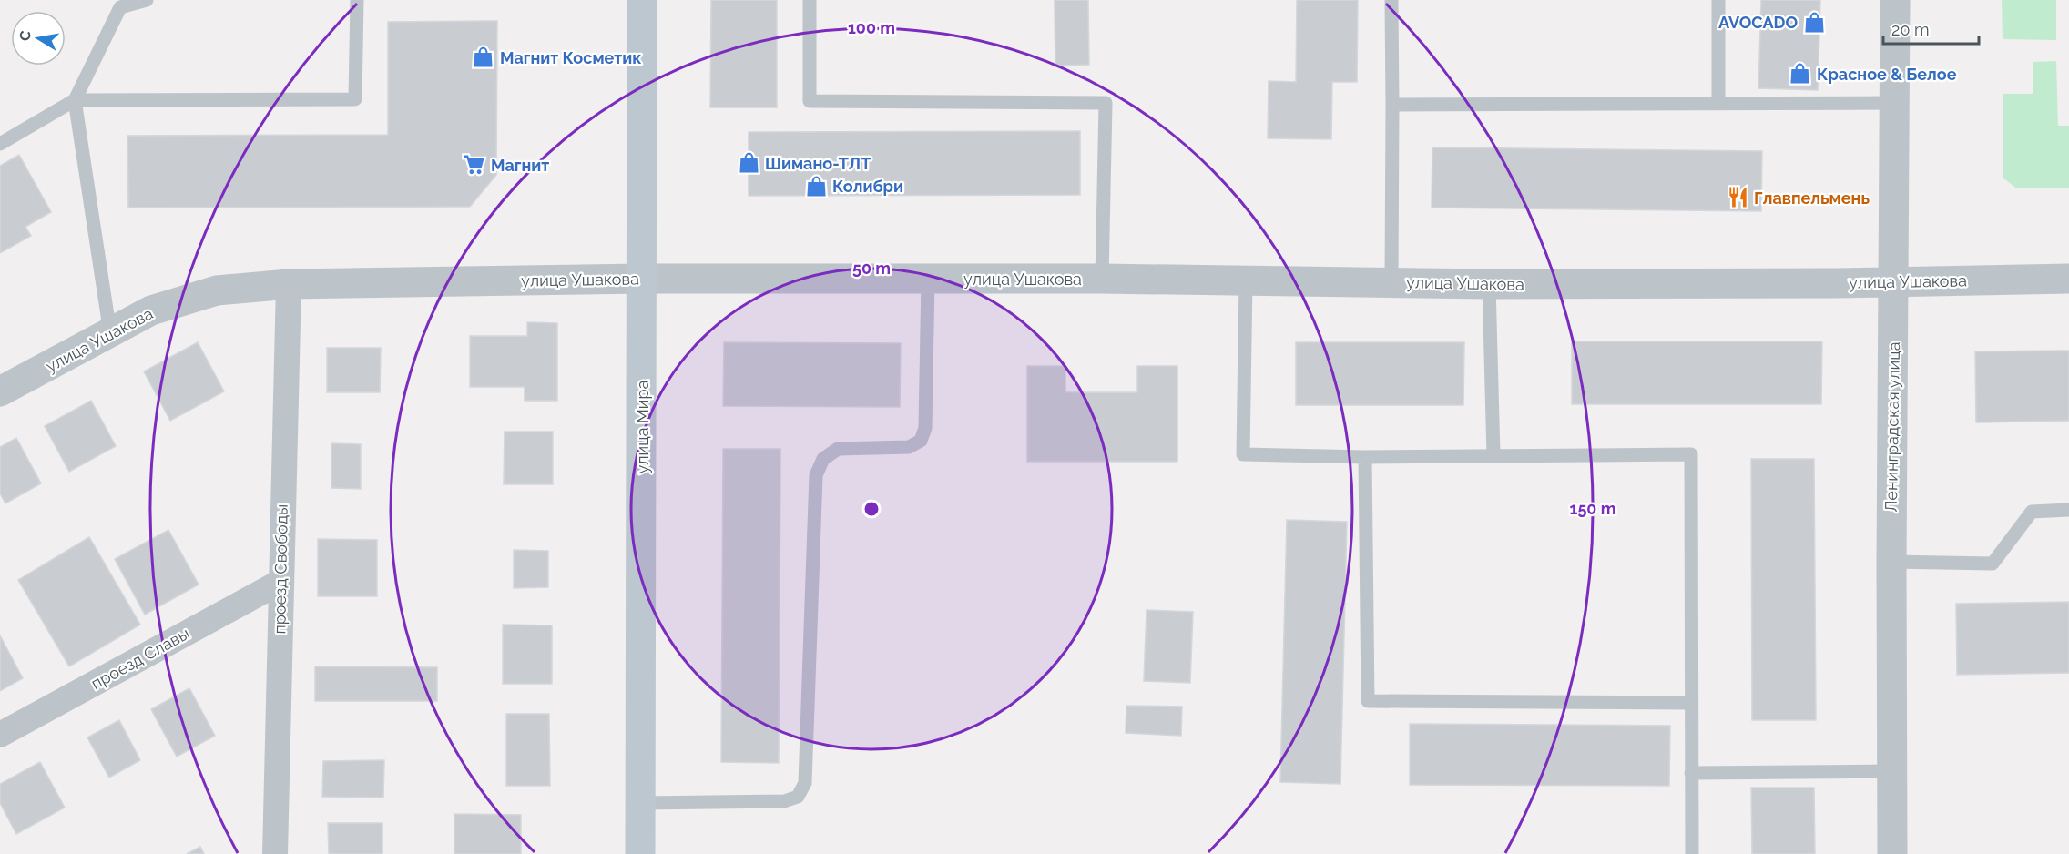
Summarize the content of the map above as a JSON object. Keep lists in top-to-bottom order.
{
  "streets": {
    "main road": ["улица Мира"],
    "street": [
      "улица Ушакова",
      "Ленинградская улица",
      "проезд Свободы",
      "проезд Славы"
    ]
  },
  "crossings": [
    ["улица Ушакова", "улица Мира"],
    ["улица Ушакова", "Ленинградская улица"],
    ["улица Ушакова", "проезд Свободы"],
    ["проезд Свободы", "проезд Славы"]
  ],
  "places": {
    "shop": [
      "AVOCADO",
      "Магнит Косметик",
      "Красное & Белое",
      "Шимано-ТЛТ",
      "Колибри"
    ],
    "supermarket": ["Магнит"],
    "restaurant": ["Главпельмень"]
  },
  "scale_bar": "20 m",
  "north": "left",
  "rings": ["100 m", "50 m", "150 m"]
}
